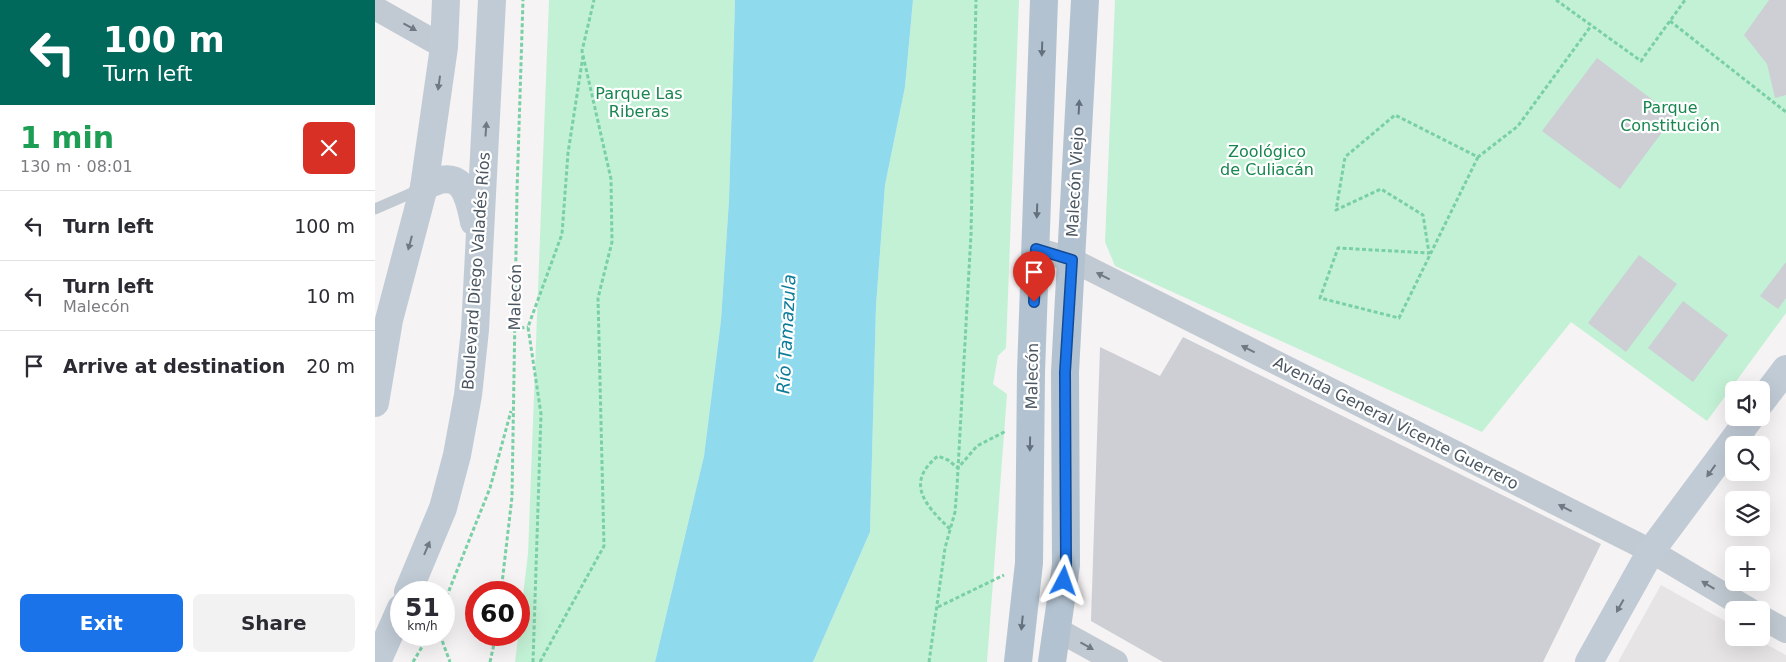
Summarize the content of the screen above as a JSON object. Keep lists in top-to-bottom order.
{
  "streets": {
    "main road": ["Malecón Viejo", "Boulevard Diego Valadés Ríos", "Malecón"],
    "street": ["Avenida General Vicente Guerrero"]
  },
  "crossings": [
    ["Malecón Viejo", "Avenida General Vicente Guerrero"],
    ["Malecón", "Avenida General Vicente Guerrero"]
  ],
  "one_way": ["Malecón Viejo", "Avenida General Vicente Guerrero"],
  "water": ["Río Tamazula"],
  "parks": ["Parque Las Riberas", "Parque Constitución", "Zoológico de Culiacán"],
  "page": {
    "turn": ["100 m", "Turn left"],
    "heading": ["1 min", "130 m · 08:01"],
    "list": [
      {
        "name": "Turn left",
        "value": "100 m"
      },
      {
        "name": "Turn left",
        "note": "Malecón",
        "value": "10 m"
      },
      {
        "name": "Arrive at destination",
        "value": "20 m"
      }
    ],
    "map_buttons": ["+", "−"],
    "speed": "51 km/h",
    "limit": "60",
    "buttons": ["Exit", "Share"]
  }
}
